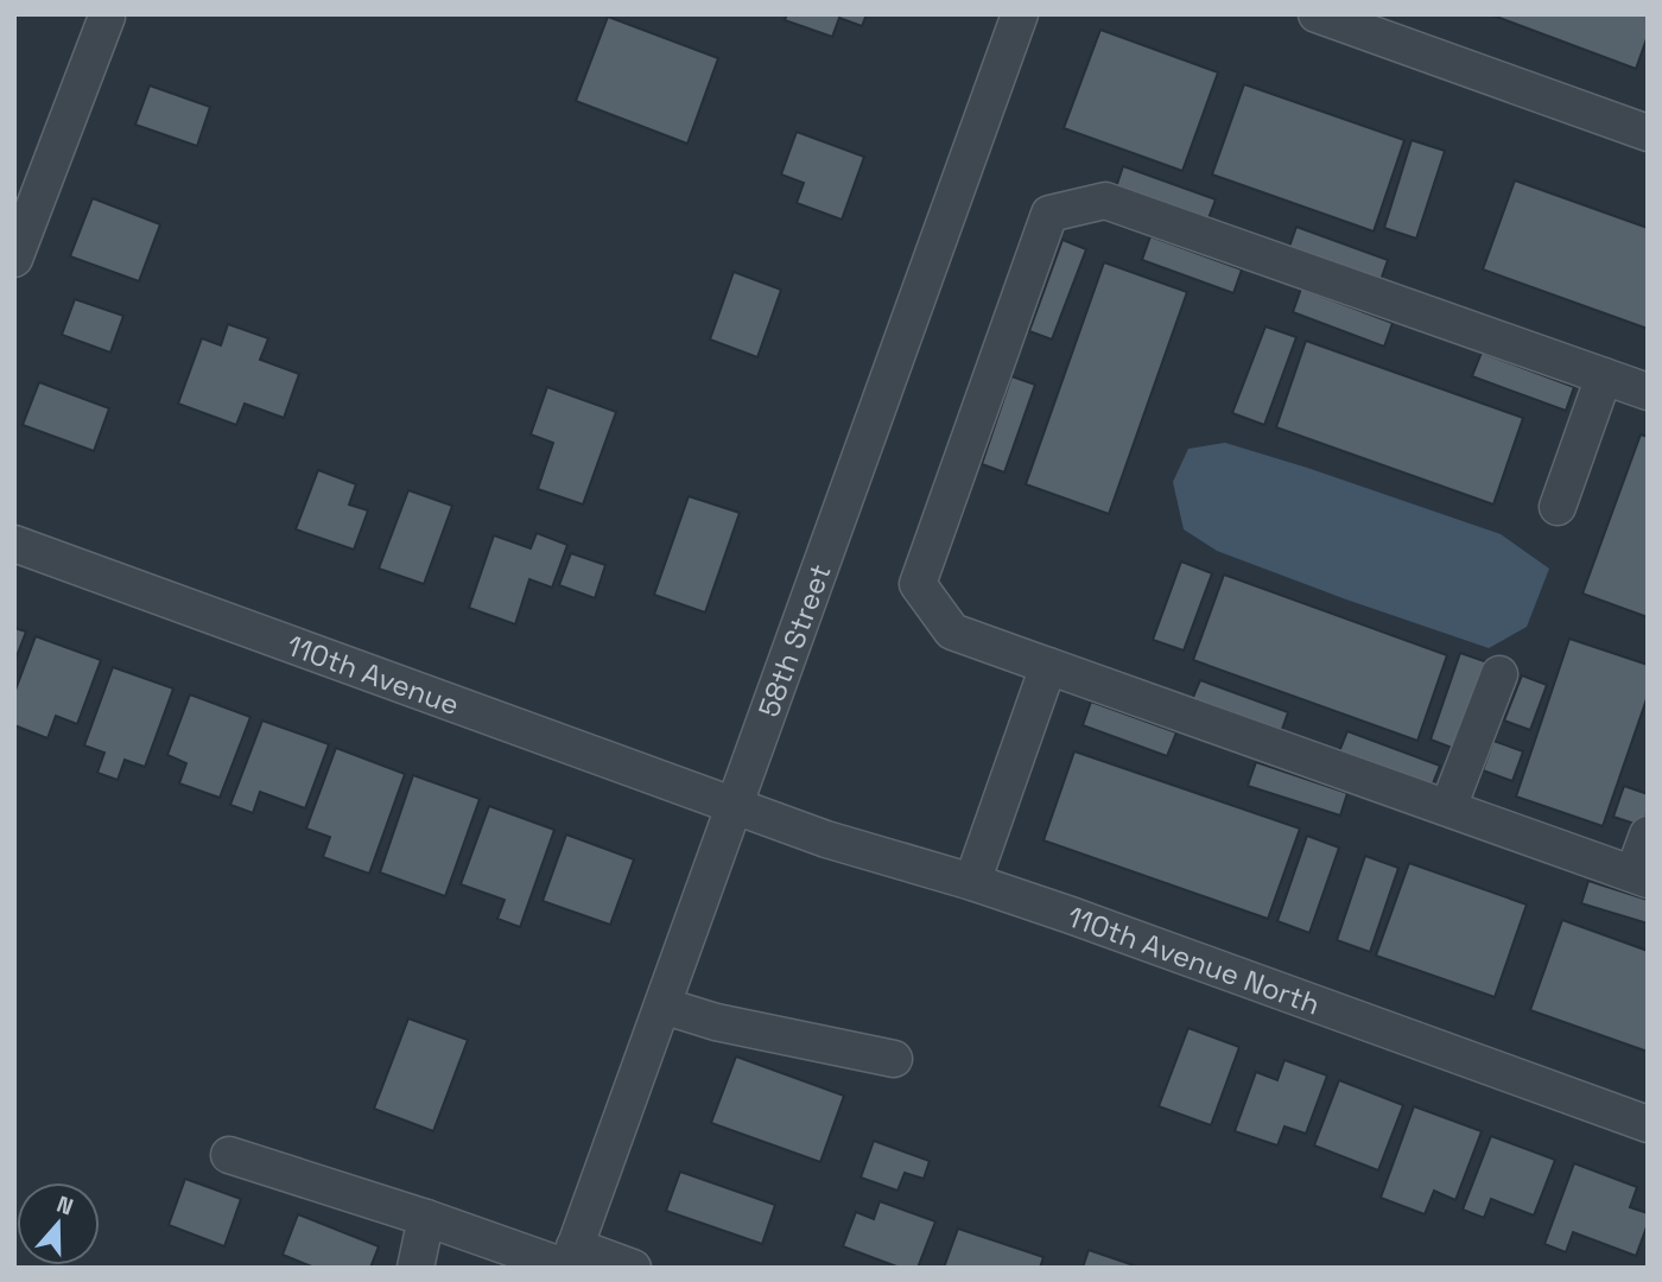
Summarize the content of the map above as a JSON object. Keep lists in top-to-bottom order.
{
  "streets": {
    "street": ["58th Street", "110th Avenue", "110th Avenue North"]
  },
  "crossings": [
    ["58th Street", "110th Avenue"],
    ["58th Street", "110th Avenue North"],
    ["110th Avenue", "110th Avenue North"]
  ],
  "north": "top"
}
